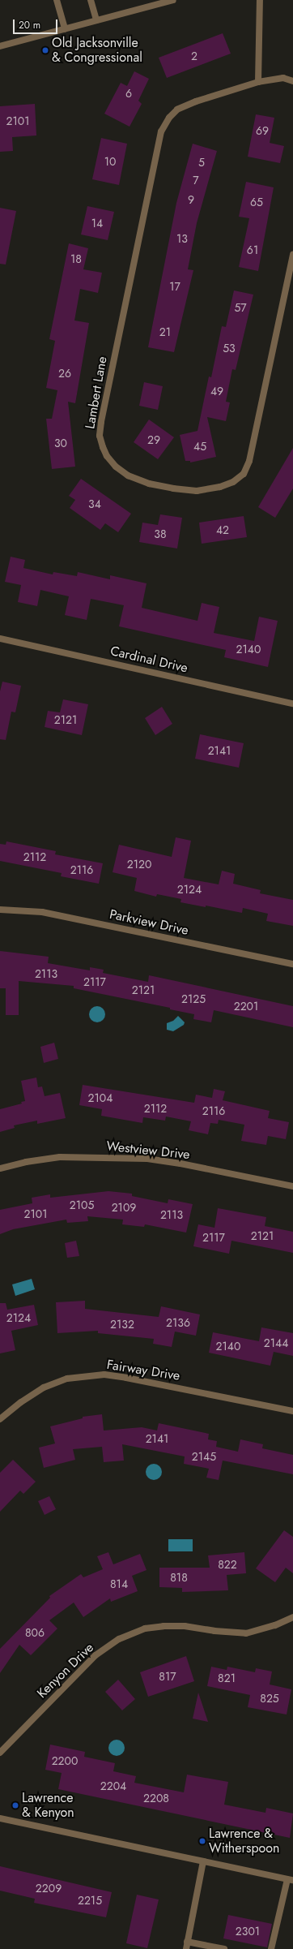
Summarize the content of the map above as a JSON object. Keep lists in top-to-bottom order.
{
  "streets": {
    "street": [
      "Lambert Lane",
      "Cardinal Drive",
      "Parkview Drive",
      "Westview Drive",
      "Fairway Drive",
      "Kenyon Drive"
    ]
  },
  "places": ["Old Jacksonville & Congressional", "Lawrence & Kenyon", "Lawrence & Witherspoon"],
  "house_numbers": [
    "2",
    "6",
    "2101",
    "69",
    "10",
    "5",
    "7",
    "9",
    "65",
    "14",
    "13",
    "61",
    "18",
    "17",
    "57",
    "21",
    "53",
    "26",
    "49",
    "29",
    "30",
    "45",
    "34",
    "42",
    "38",
    "2140",
    "2121",
    "2141",
    "2112",
    "2120",
    "2116",
    "2124",
    "2113",
    "2117",
    "2121",
    "2125",
    "2201",
    "2104",
    "2112",
    "2116",
    "2105",
    "2109",
    "2101",
    "2113",
    "2121",
    "2117",
    "2124",
    "2136",
    "2132",
    "2144",
    "2140",
    "2141",
    "2145",
    "822",
    "818",
    "814",
    "806",
    "817",
    "821",
    "825",
    "2200",
    "2204",
    "2208",
    "2209",
    "2215",
    "2301"
  ],
  "scale_bar": "20 m"
}
